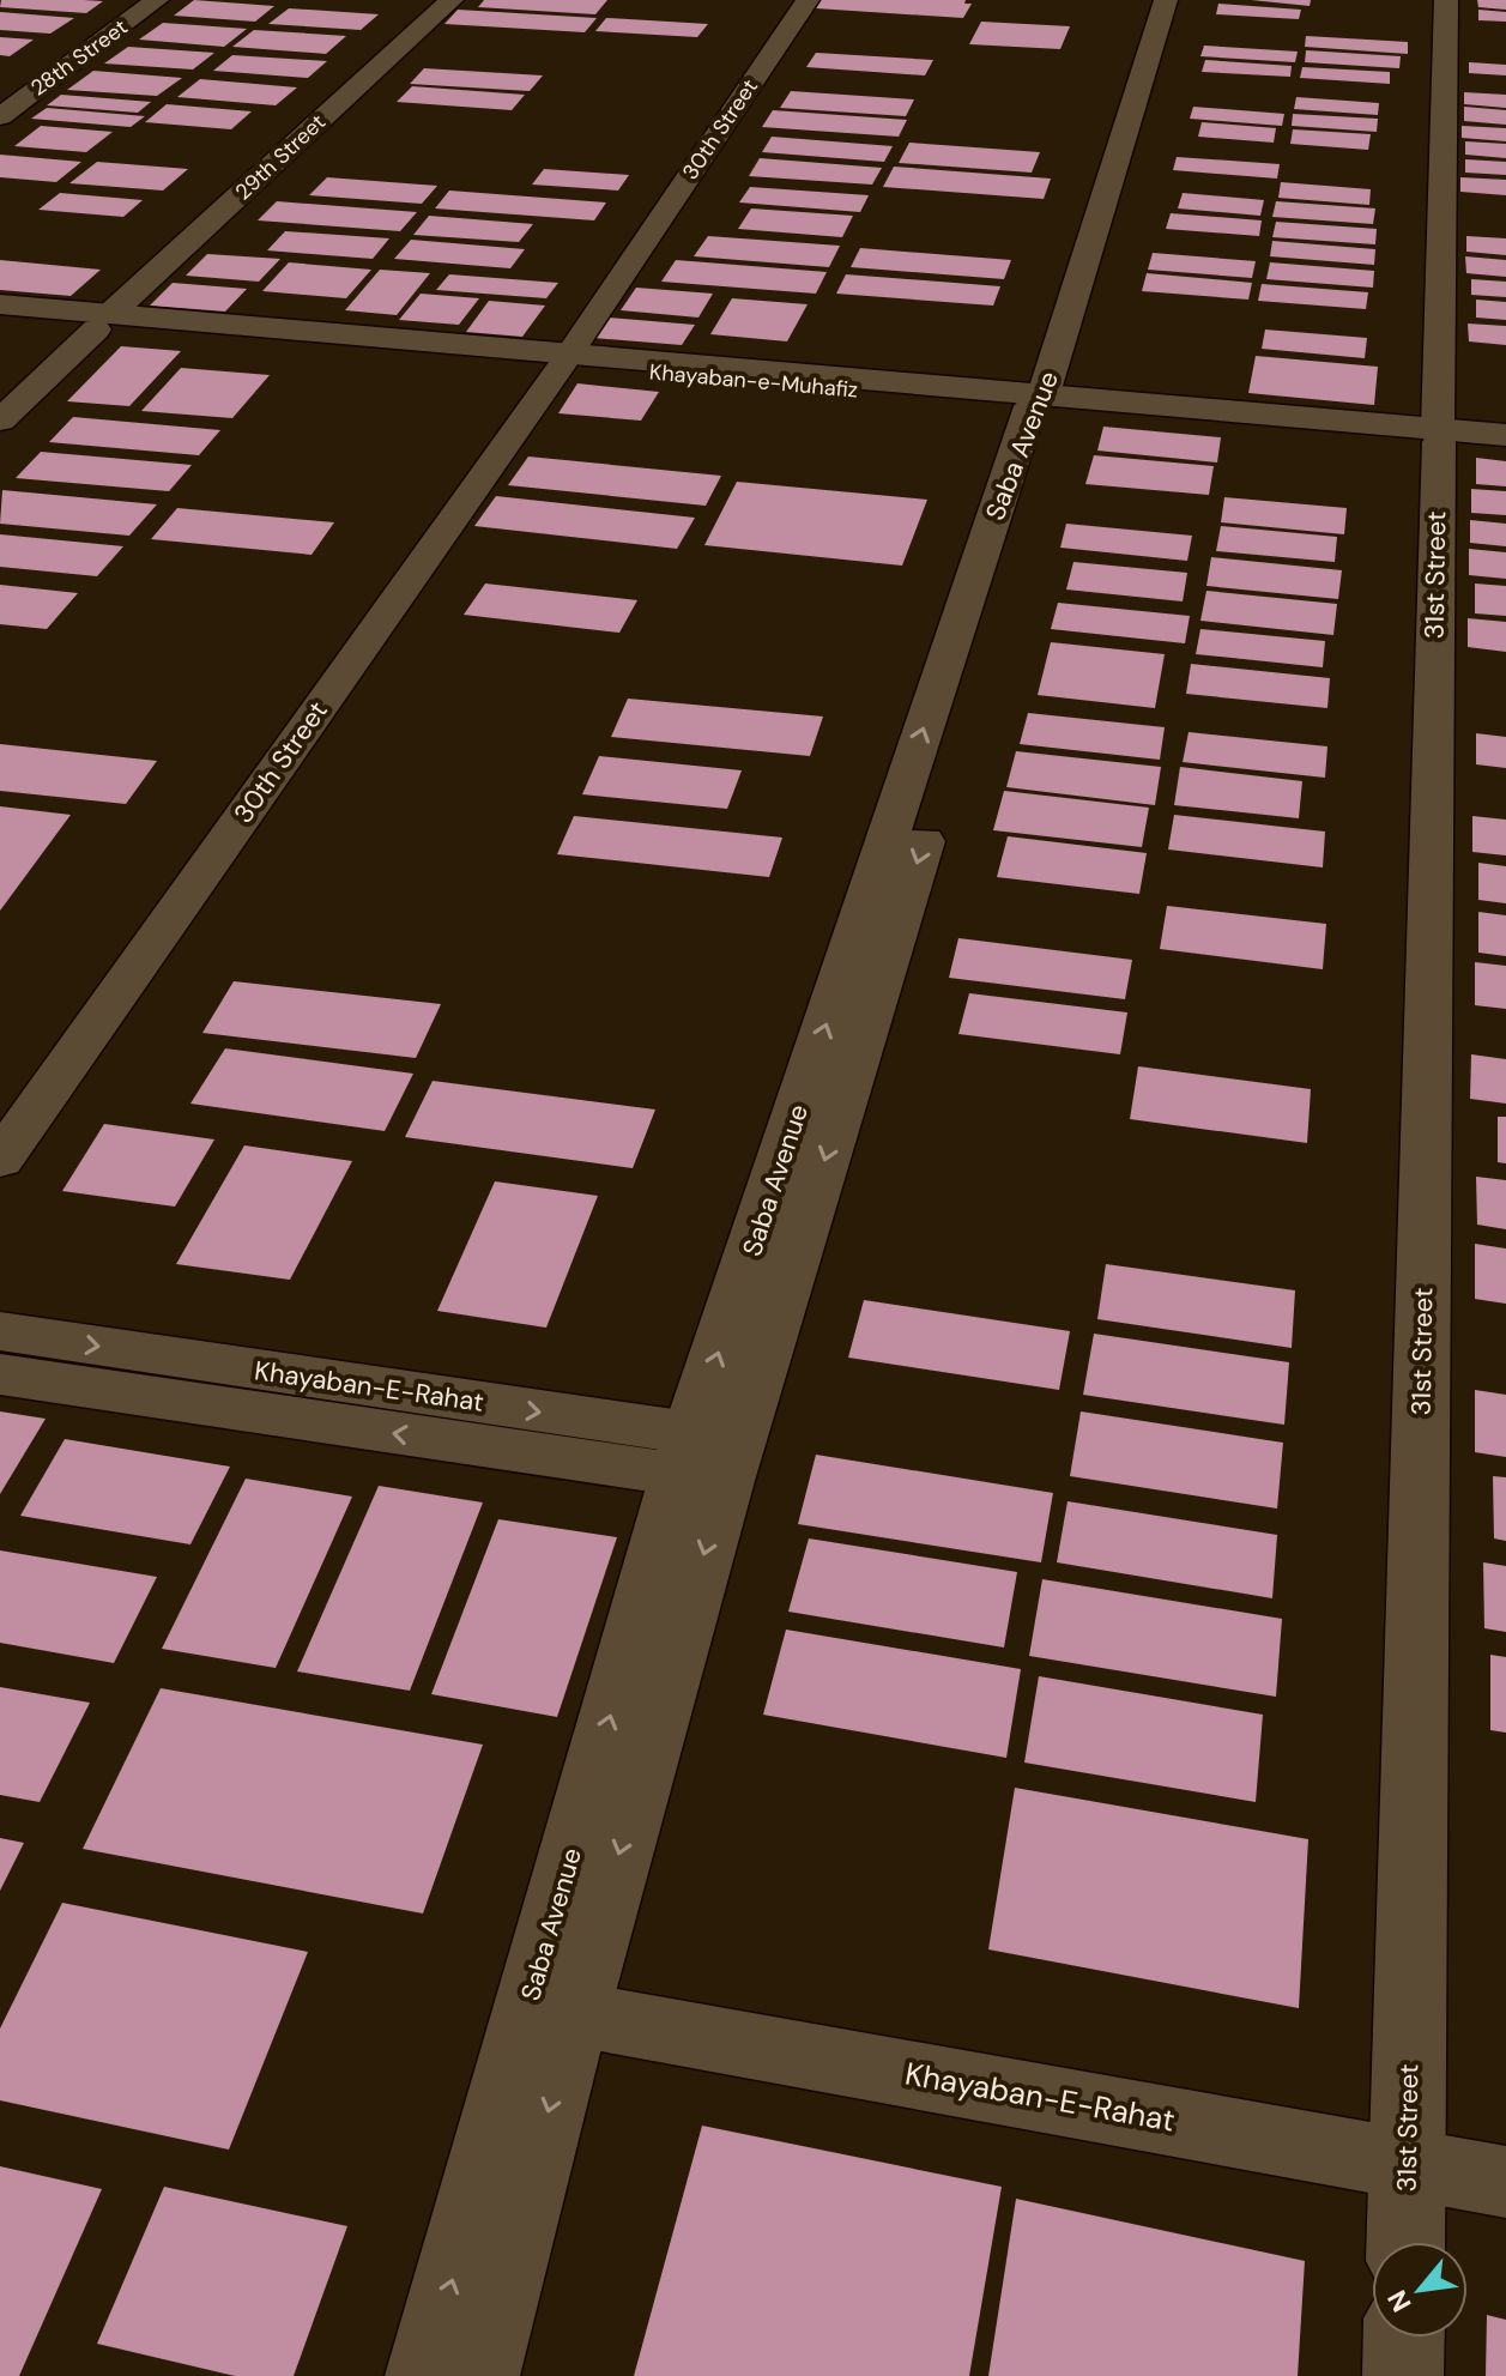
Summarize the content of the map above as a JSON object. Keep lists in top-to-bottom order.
{
  "streets": {
    "street": [
      "28th Street",
      "30th Street",
      "29th Street",
      "Khayaban-e-Muhafiz",
      "Saba Avenue",
      "31st Street",
      "Khayaban-E-Rahat"
    ]
  },
  "crossings": [
    ["30th Street", "Khayaban-e-Muhafiz"],
    ["29th Street", "Khayaban-e-Muhafiz"],
    ["Khayaban-e-Muhafiz", "Saba Avenue"],
    ["Khayaban-e-Muhafiz", "31st Street"],
    ["Saba Avenue", "Khayaban-E-Rahat"],
    ["31st Street", "Khayaban-E-Rahat"]
  ],
  "north": "bottom left"
}
